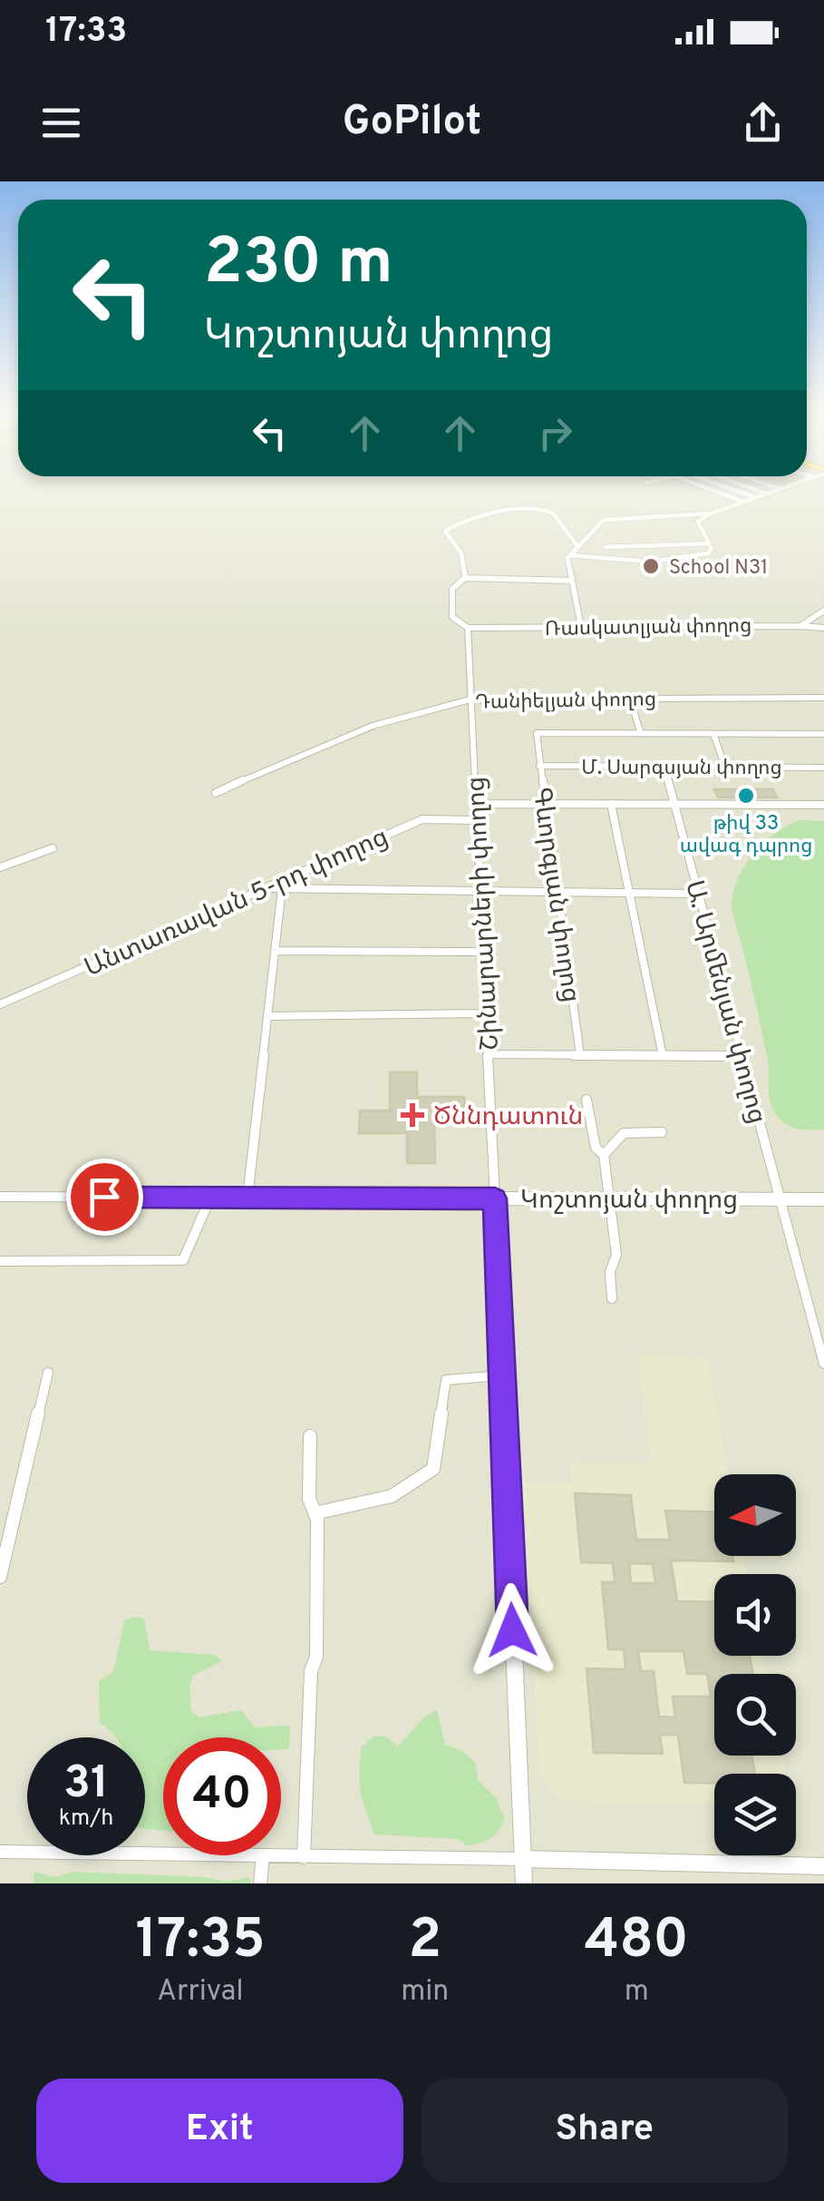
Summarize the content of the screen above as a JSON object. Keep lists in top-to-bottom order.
{
  "streets": {
    "street": [
      "Ռասկատլյան փողոց",
      "Դանիելյան փողոց",
      "Մ. Սարգսյան փողոց",
      "Գևորգյան փողոց",
      "Անտառավան 5-րդ փողոց",
      "Շինարարների փողոց",
      "Ա. Արմենյան փողոց",
      "Կոշտոյան փողոց"
    ]
  },
  "crossings": [
    ["Ռասկատլյան փողոց", "Շինարարների փողոց"],
    ["Դանիելյան փողոց", "Շինարարների փողոց"],
    ["Մ. Սարգսյան փողոց", "Գևորգյան փողոց"],
    ["Մ. Սարգսյան փողոց", "Ա. Արմենյան փողոց"],
    ["Անտառավան 5-րդ փողոց", "Շինարարների փողոց"],
    ["Շինարարների փողոց", "Կոշտոյան փողոց"],
    ["Ա. Արմենյան փողոց", "Կոշտոյան փողոց"]
  ],
  "places": {
    "other": ["School N31", "թիվ 33 ավագ դպրոց"],
    "health": ["Ծննդատուն"]
  },
  "north": "left",
  "page": {
    "status": "17:33",
    "header": "GoPilot",
    "turn": ["230 m", "Կոշտոյան փողոց"],
    "speed": "31 km/h",
    "limit": "40",
    "eta": [
      "17:35",
      "Arrival",
      "2",
      "min",
      "480",
      "m"
    ],
    "buttons": ["Exit", "Share"]
  }
}
